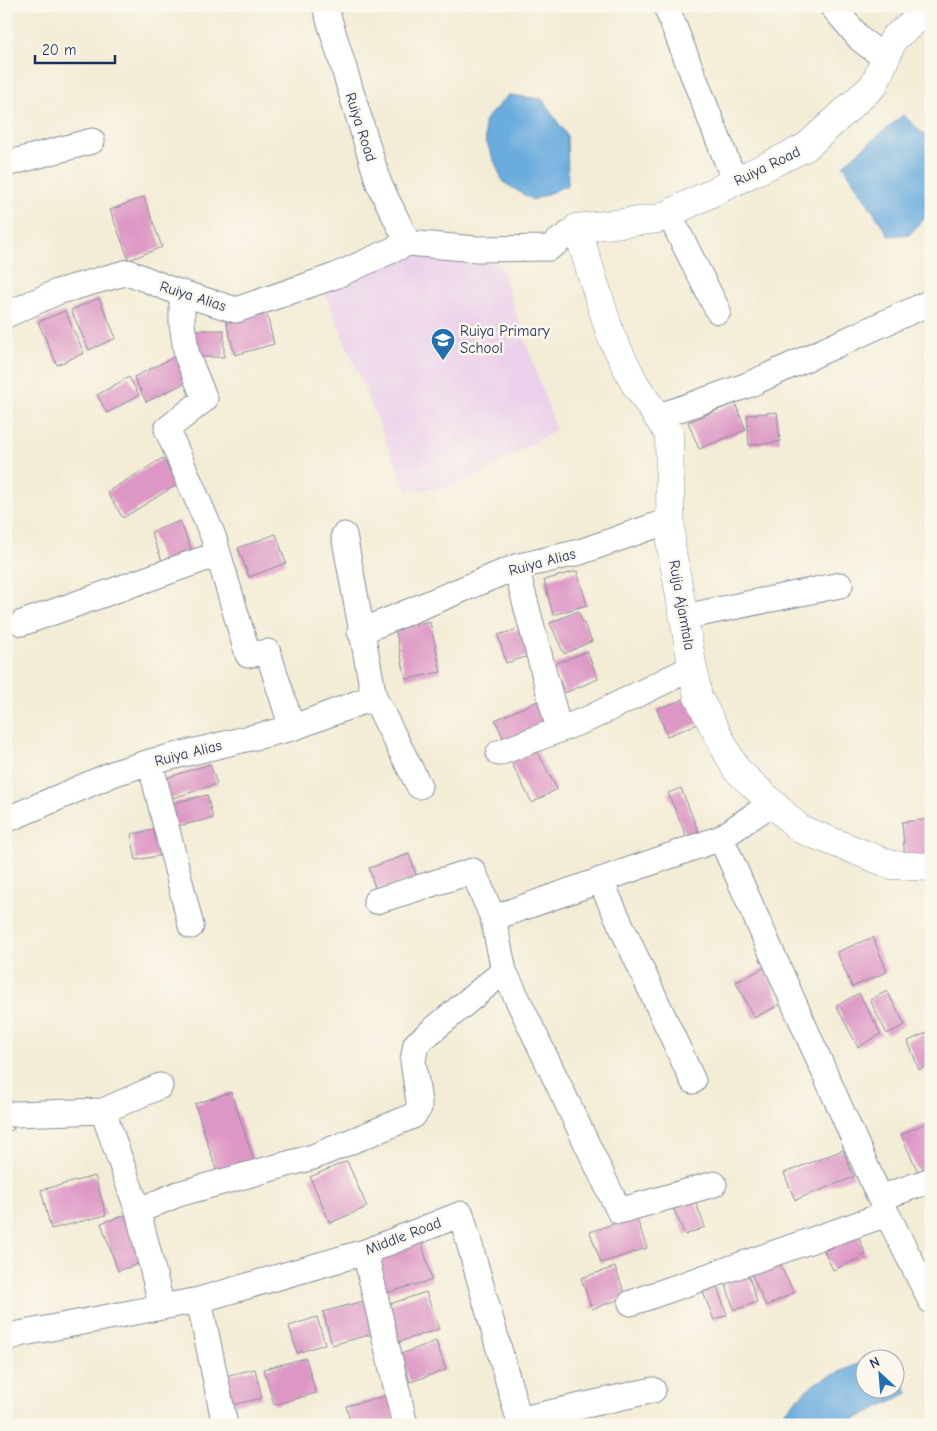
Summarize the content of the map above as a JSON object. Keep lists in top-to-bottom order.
{
  "streets": {
    "street": [
      "Ruiya Road",
      "Ruiya Alias",
      "Ruija Ajamtala",
      "Middle Road"
    ]
  },
  "crossings": [
    ["Ruiya Road", "Ruiya Alias"],
    ["Ruiya Road", "Ruija Ajamtala"],
    ["Ruiya Alias", "Ruija Ajamtala"]
  ],
  "places": {
    "school or university": ["Ruiya Primary School"]
  },
  "scale_bar": "20 m",
  "north": "top left"
}
